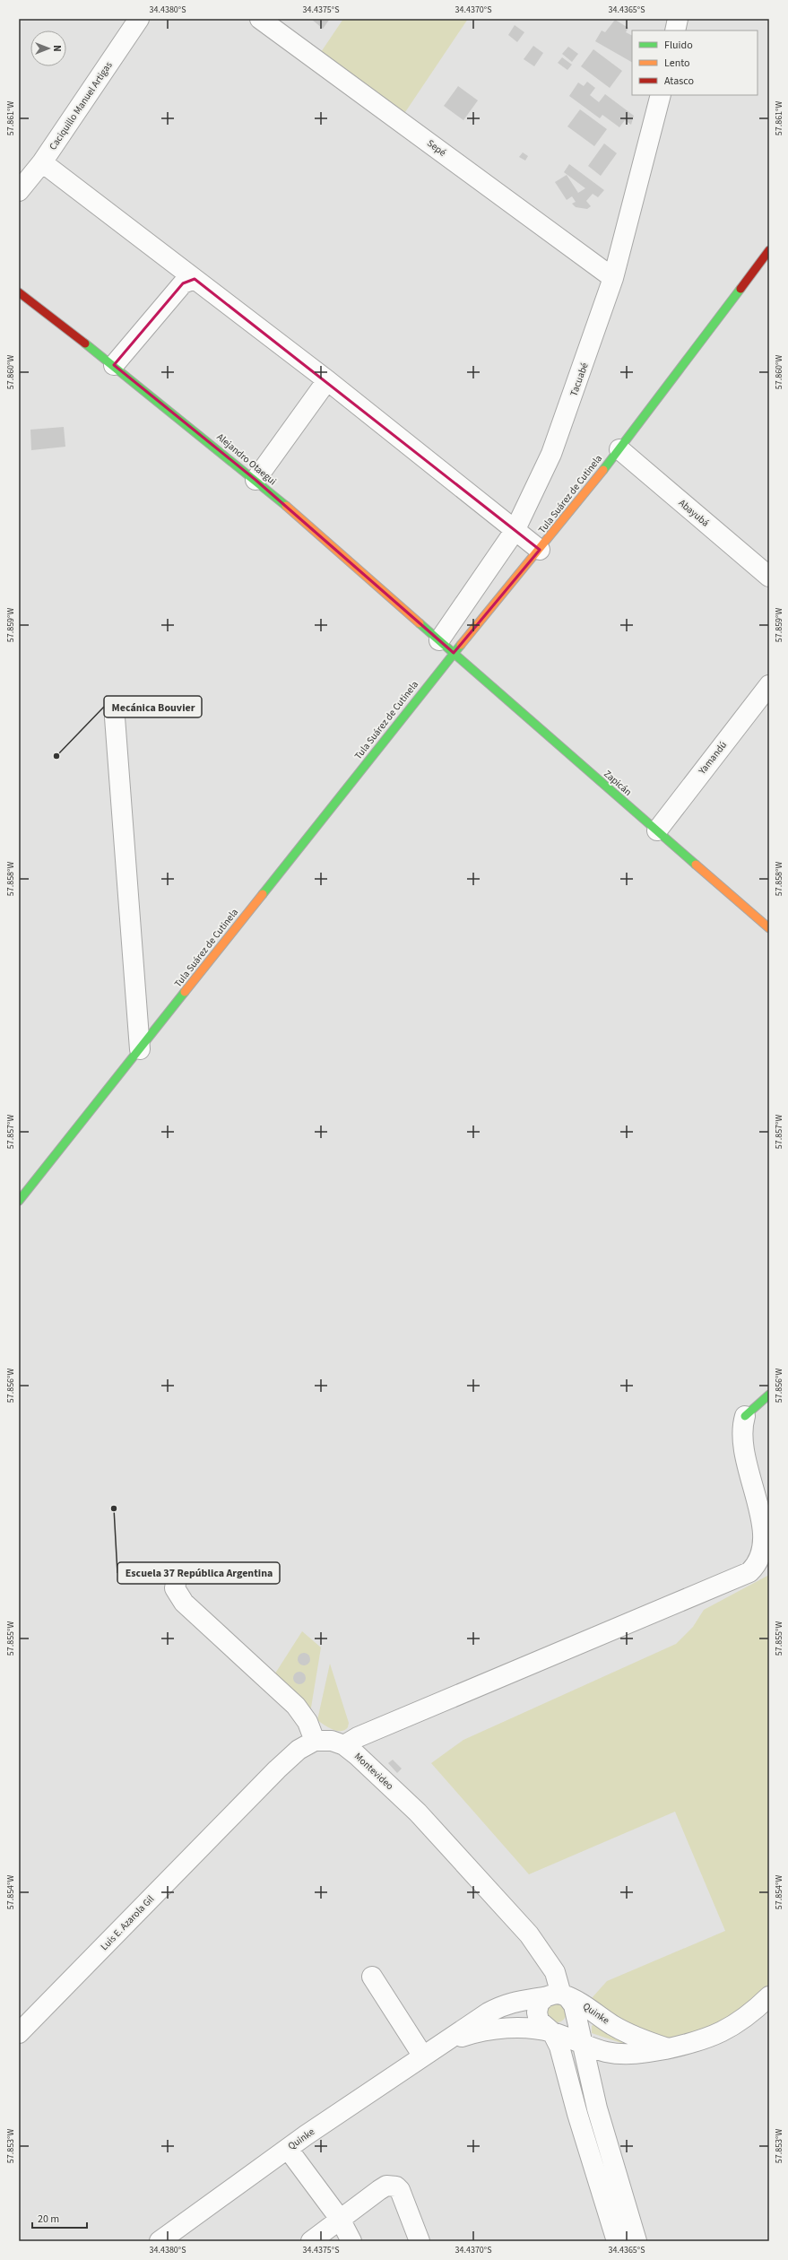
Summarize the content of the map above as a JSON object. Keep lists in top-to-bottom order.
{
  "streets": {
    "street": [
      "Caciquillo Manuel Artigas",
      "Sepé",
      "Tacuabé",
      "Alejandro Otaegui",
      "Tula Suárez de Cutinela",
      "Abayubá",
      "Yamandú",
      "Zapicán",
      "Montevideo",
      "Luis E. Azarola Gil",
      "Quinke"
    ]
  },
  "crossings": [
    ["Sepé", "Tacuabé"],
    ["Tacuabé", "Alejandro Otaegui"],
    ["Tacuabé", "Tula Suárez de Cutinela"],
    ["Tacuabé", "Zapicán"],
    ["Alejandro Otaegui", "Tula Suárez de Cutinela"],
    ["Alejandro Otaegui", "Zapicán"],
    ["Tula Suárez de Cutinela", "Abayubá"],
    ["Tula Suárez de Cutinela", "Zapicán"],
    ["Yamandú", "Zapicán"],
    ["Montevideo", "Luis E. Azarola Gil"],
    ["Montevideo", "Quinke"]
  ],
  "places": ["Mecánica Bouvier", "Escuela 37 República Argentina"],
  "legend": ["Fluido", "Lento", "Atasco"],
  "scale_bar": "20 m",
  "north": "right",
  "coordinates": [
    "34.4380°S",
    "34.4375°S",
    "34.4370°S",
    "34.4365°S",
    "57.861°W",
    "57.860°W",
    "57.859°W",
    "57.858°W",
    "57.857°W",
    "57.856°W",
    "57.855°W",
    "57.854°W",
    "57.853°W"
  ]
}
